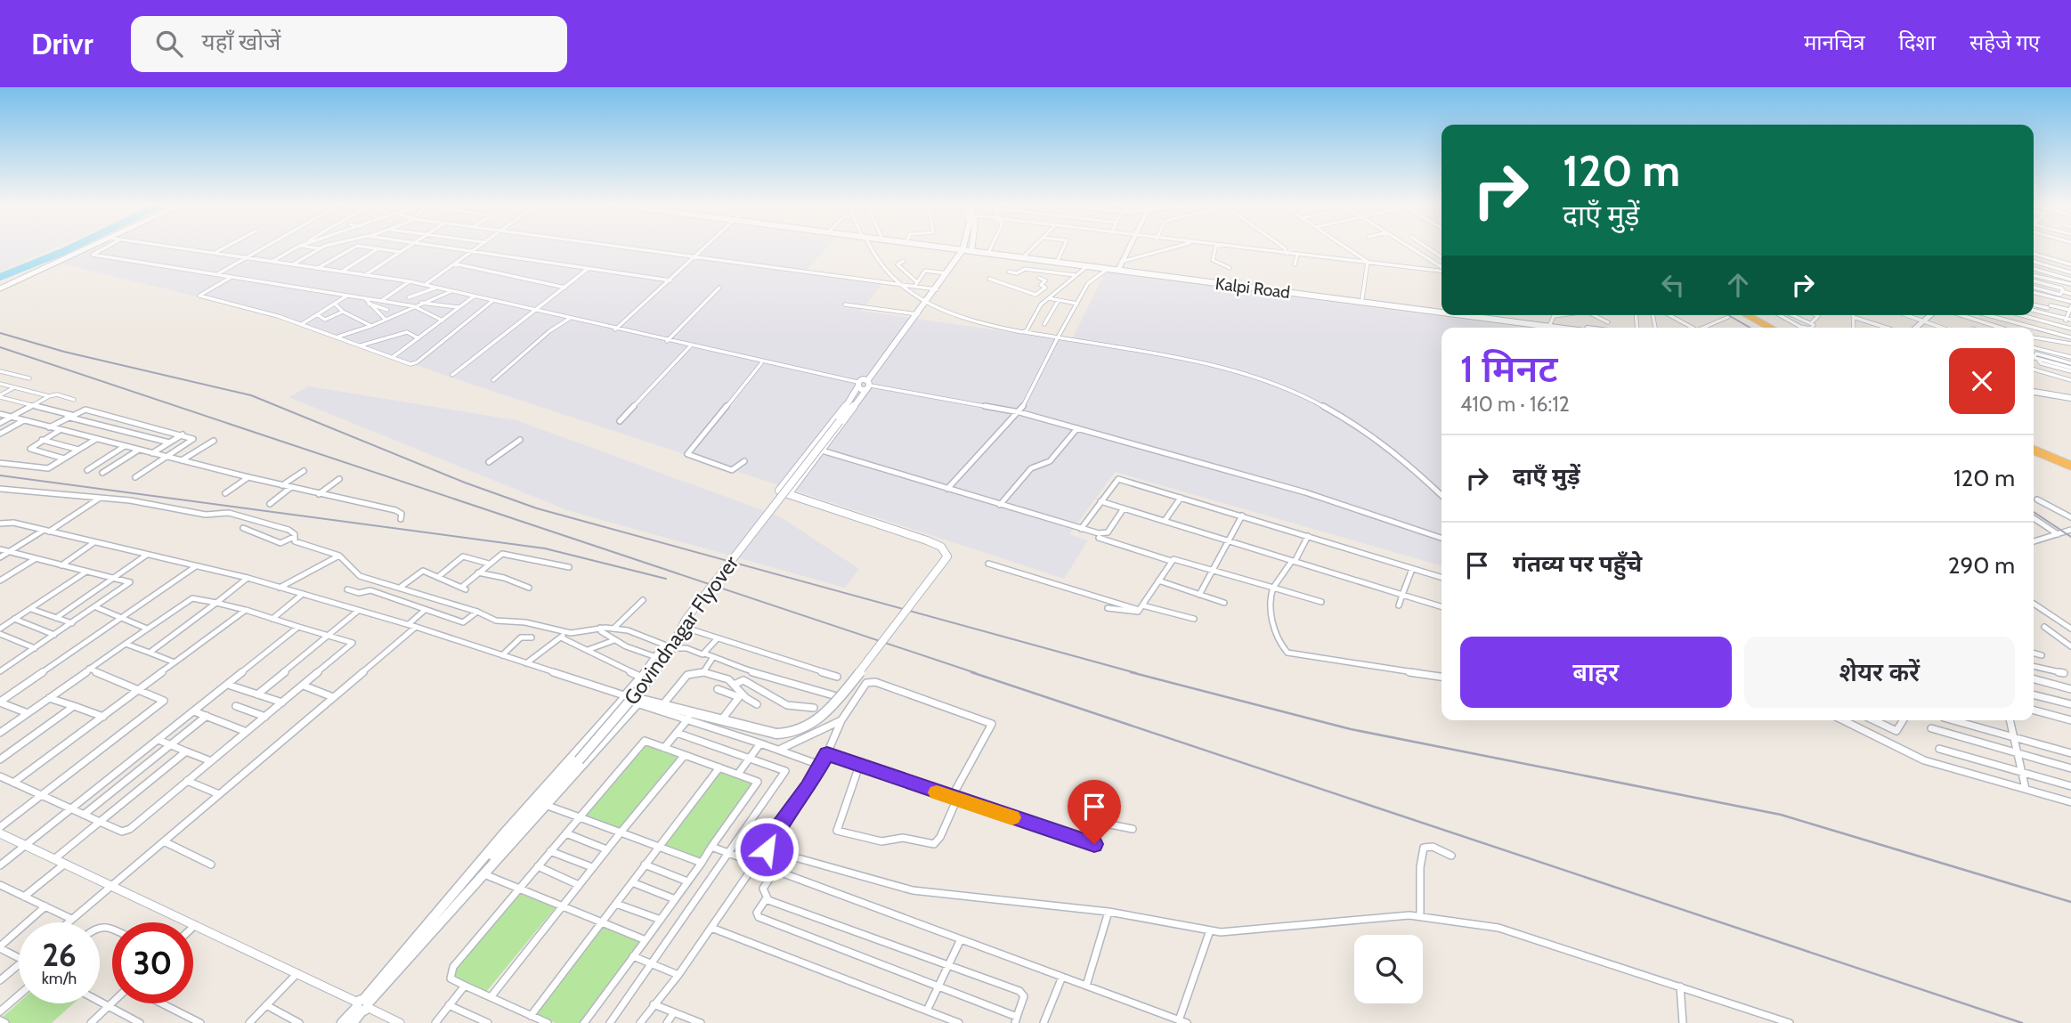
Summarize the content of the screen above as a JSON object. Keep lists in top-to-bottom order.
{
  "streets": {
    "main road": ["Kalpi Road", "Govindnagar Flyover"]
  },
  "page": {
    "header": "Drivr",
    "search": "यहाँ खोजें",
    "nav": ["मानचित्र", "दिशा", "सहेजे गए"],
    "turn": ["120 m", "दाएँ मुड़ें"],
    "heading": ["1 मिनट", "410 m · 16:12"],
    "list": [
      {
        "name": "दाएँ मुड़ें",
        "value": "120 m"
      },
      {
        "name": "गंतव्य पर पहुँचे",
        "value": "290 m"
      }
    ],
    "buttons": ["बाहर", "शेयर करें"],
    "speed": "26 km/h",
    "limit": "30"
  }
}
